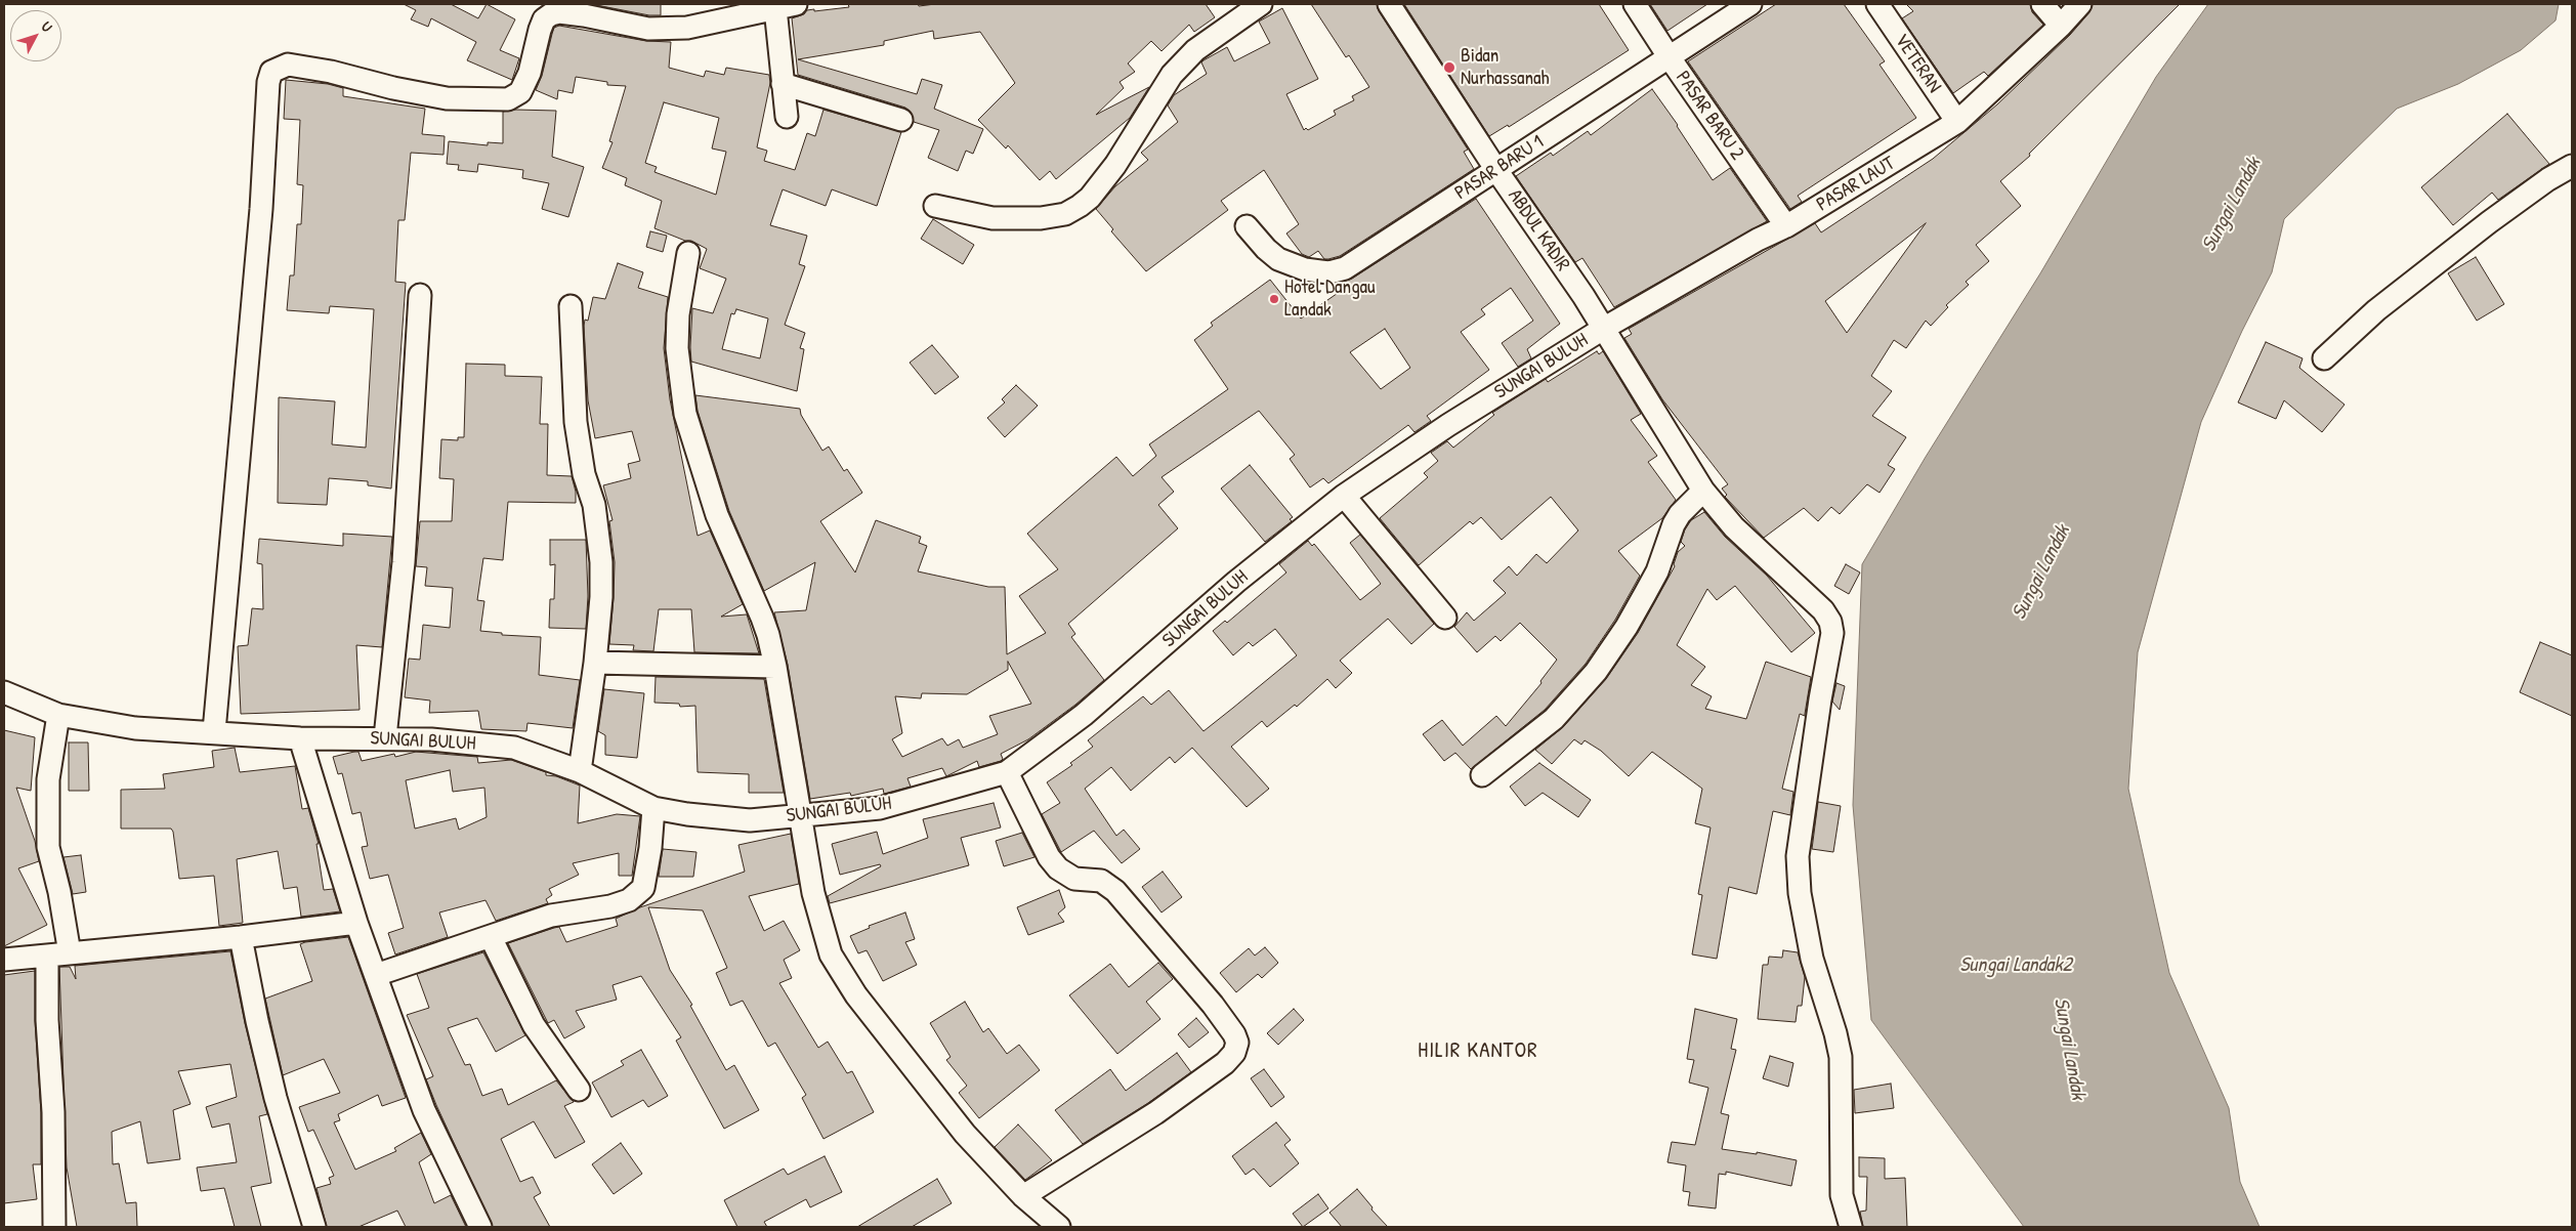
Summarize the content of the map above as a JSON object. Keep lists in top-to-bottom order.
{
  "streets": {
    "street": [
      "VETERAN",
      "PASAR BARU 2",
      "PASAR BARU 1",
      "PASAR LAUT",
      "ABDUL KADIR",
      "SUNGAI BULUH"
    ]
  },
  "crossings": [
    ["VETERAN", "PASAR LAUT"],
    ["PASAR BARU 2", "PASAR BARU 1"],
    ["PASAR BARU 2", "PASAR LAUT"],
    ["PASAR BARU 1", "ABDUL KADIR"],
    ["PASAR LAUT", "ABDUL KADIR"],
    ["PASAR LAUT", "SUNGAI BULUH"],
    ["ABDUL KADIR", "SUNGAI BULUH"]
  ],
  "districts": ["HILIR KANTOR"],
  "water": ["Sungai Landak", "Sungai Landak2"],
  "places": ["Bidan Nurhassanah", "Hotel Dangau Landak"],
  "north": "top right"
}
